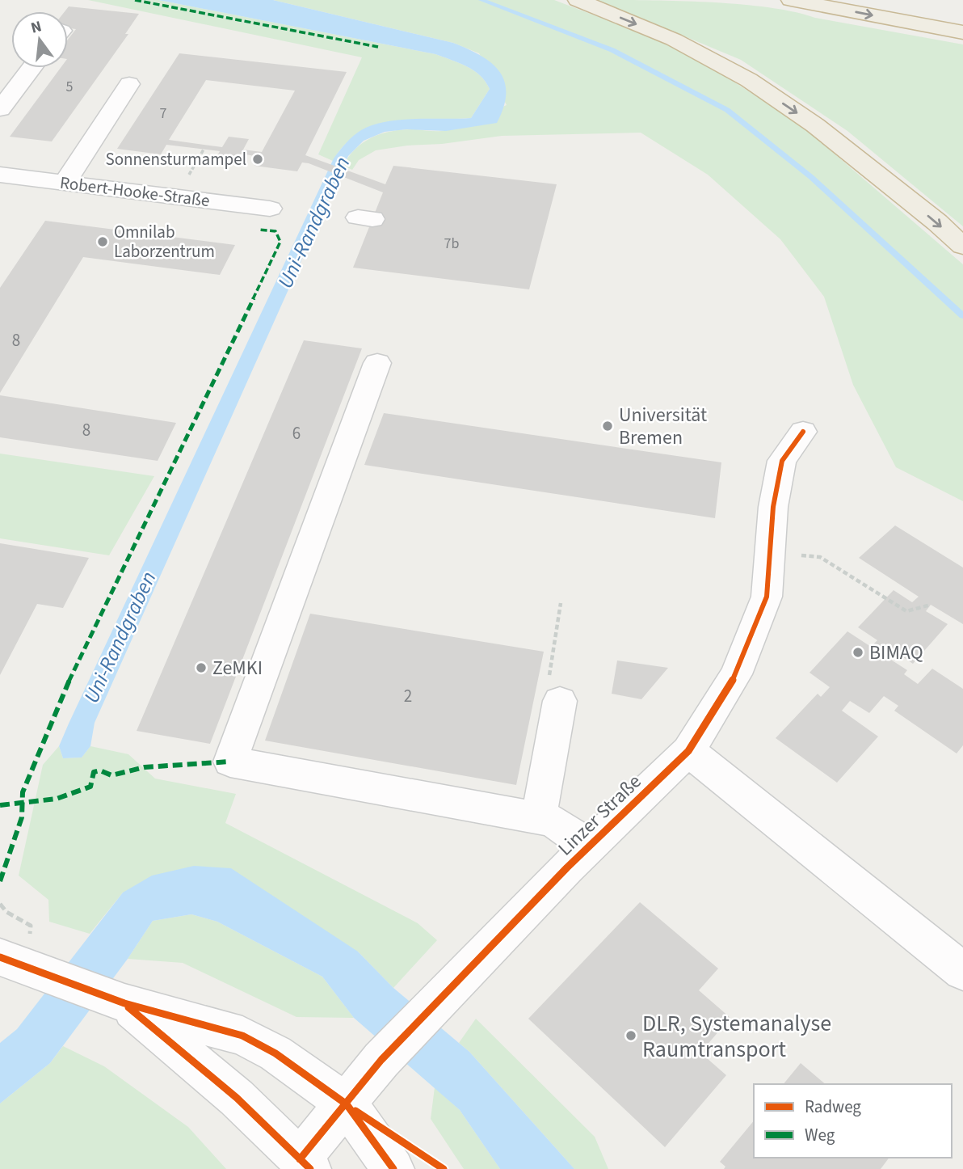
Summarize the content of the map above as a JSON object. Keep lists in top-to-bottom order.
{
  "streets": {
    "street": ["Robert-Hooke-Straße", "Linzer Straße"]
  },
  "water": ["Uni-Randgraben"],
  "places": [
    "Sonnensturmampel",
    "Omnilab Laborzentrum",
    "Universität Bremen",
    "BIMAQ",
    "ZeMKI",
    "DLR, Systemanalyse Raumtransport"
  ],
  "house_numbers": [
    "5",
    "7",
    "7b",
    "8",
    "8",
    "6",
    "2"
  ],
  "legend": ["Radweg", "Weg"],
  "north": "top"
}
